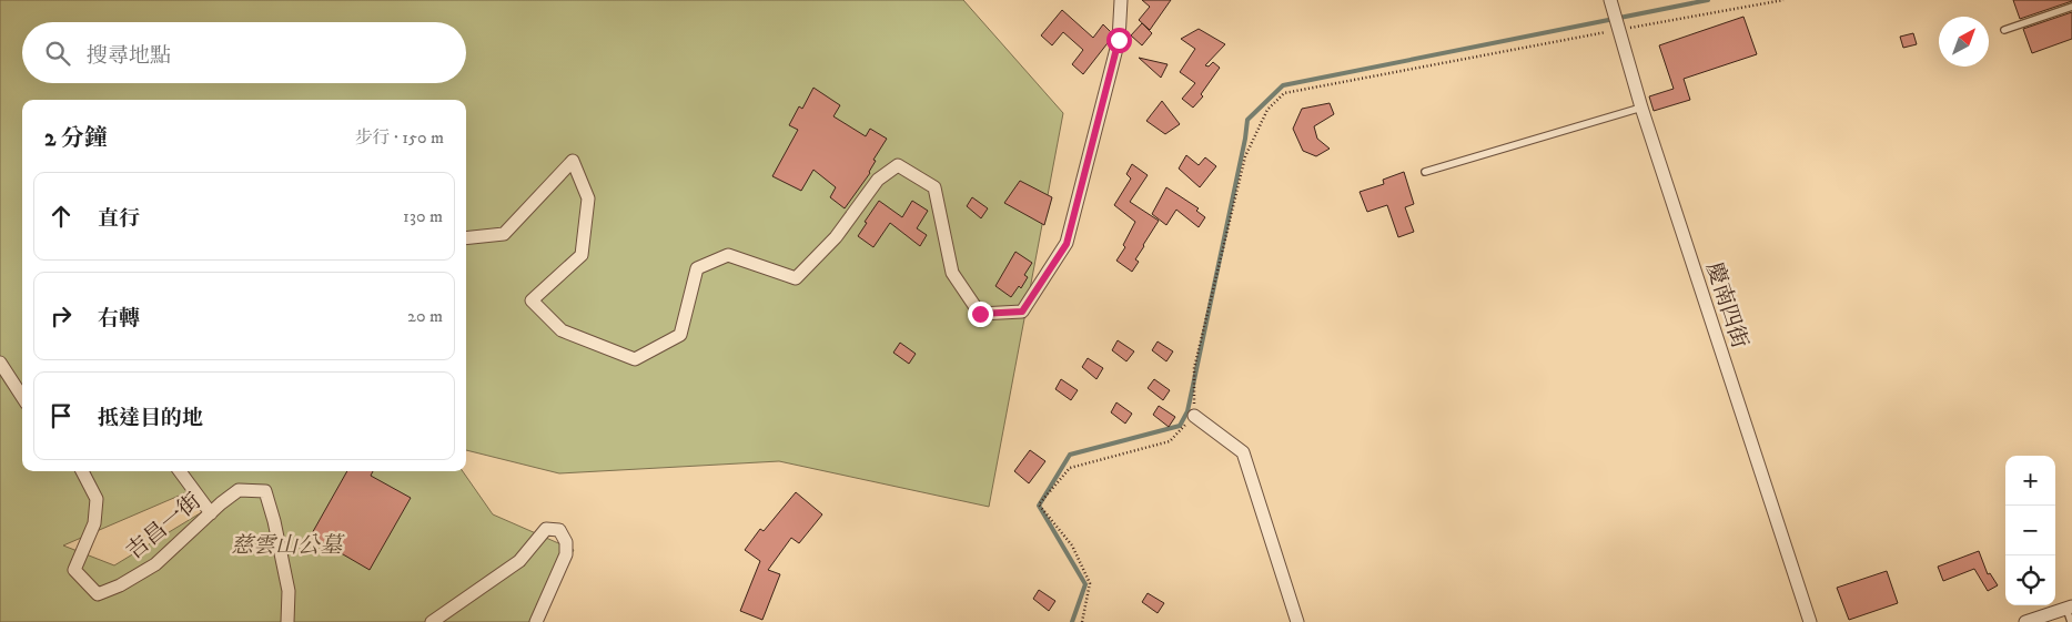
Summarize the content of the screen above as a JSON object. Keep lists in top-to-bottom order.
{
  "streets": {
    "street": ["慶南四街", "吉昌一街"]
  },
  "parks": ["慈雲山公墓"],
  "north": "top right",
  "page": {
    "search": "搜尋地點",
    "heading": ["2 分鐘", "步行 · 150 m"],
    "list": [
      ["直行", "130 m"],
      ["右轉", "20 m"],
      "抵達目的地"
    ],
    "map_buttons": ["+", "−"]
  }
}
